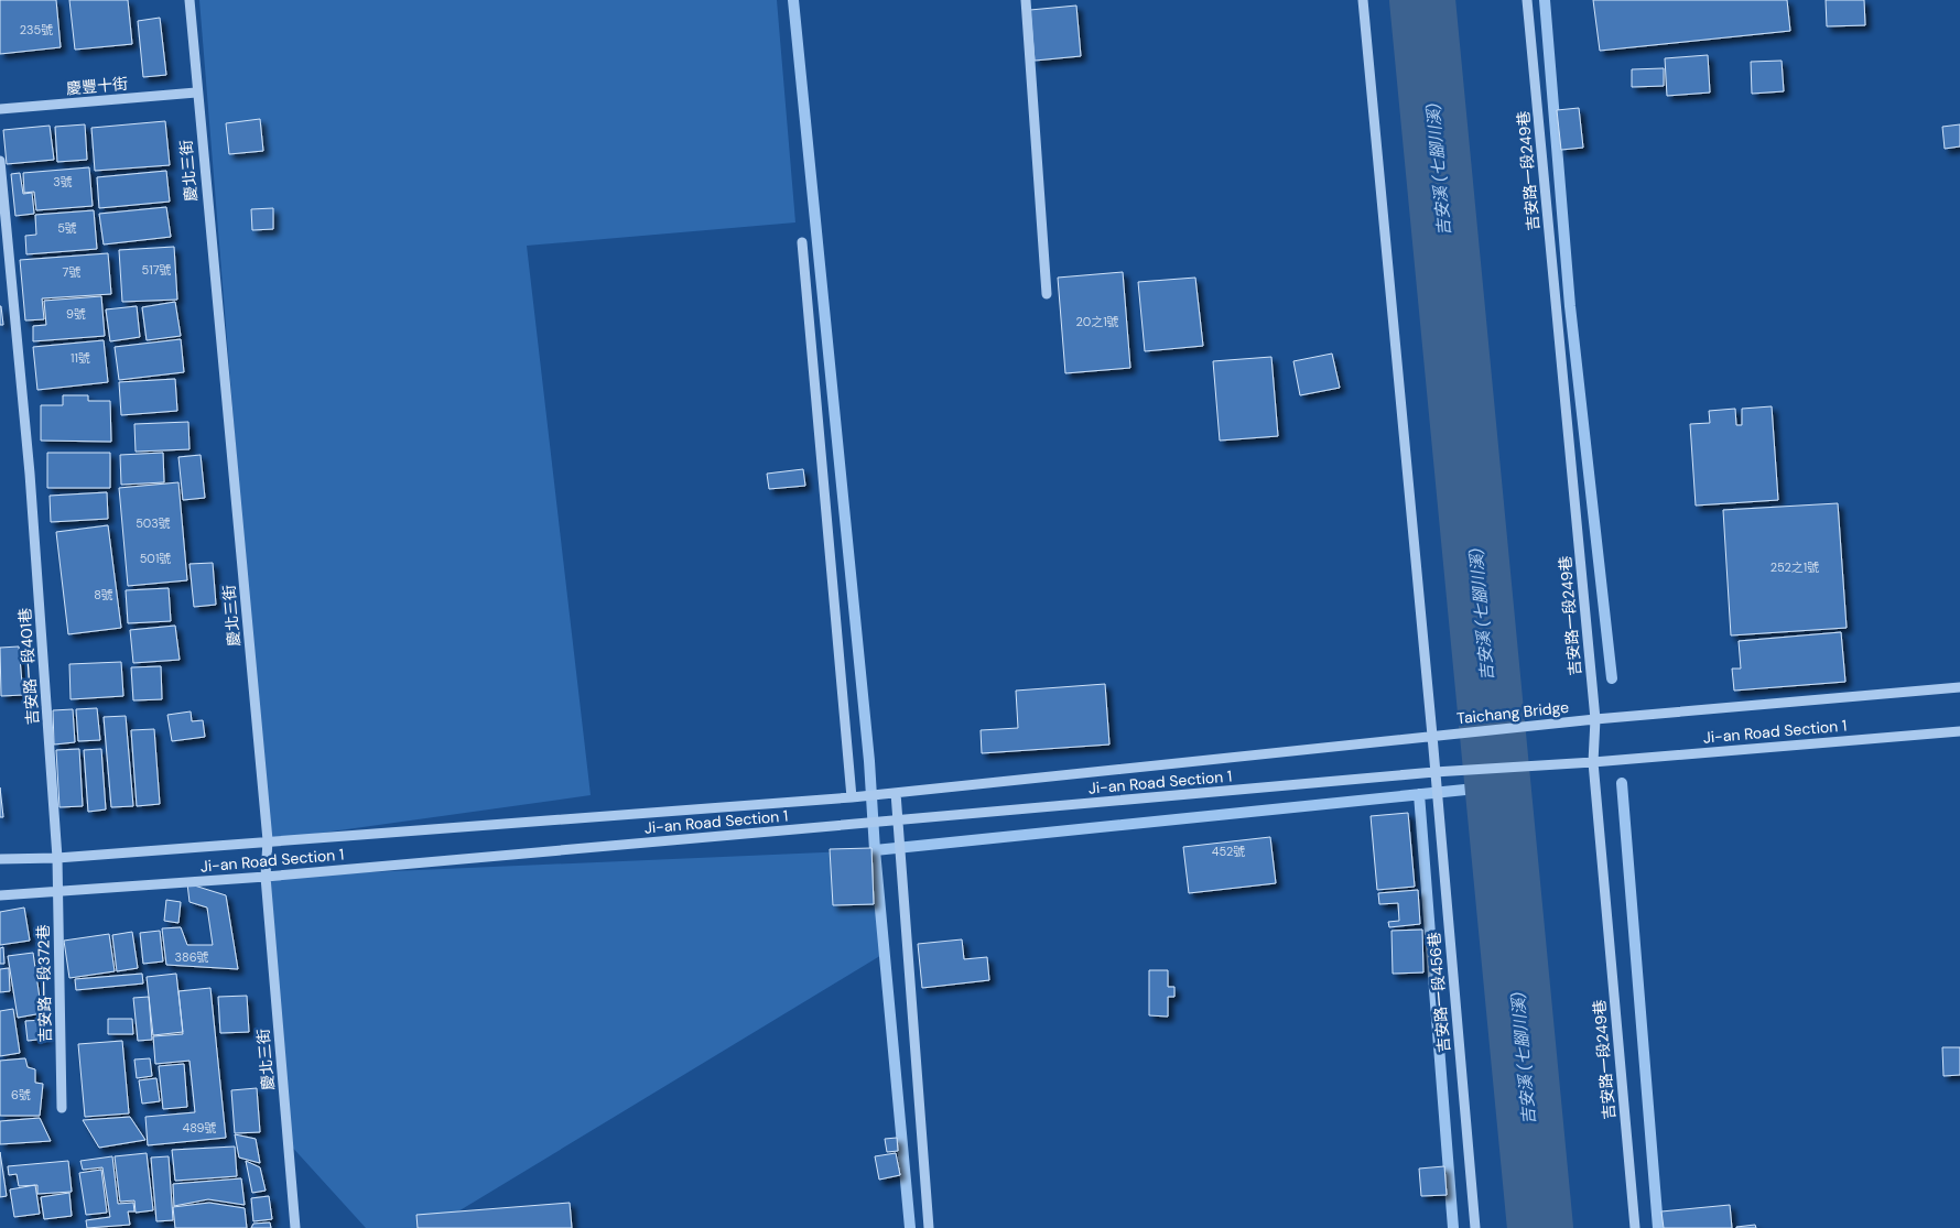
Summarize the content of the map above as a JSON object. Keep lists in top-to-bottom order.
{
  "streets": {
    "street": [
      "慶豐十街",
      "慶北三街",
      "吉安路一段249巷",
      "吉安路一段401巷",
      "Taichang Bridge",
      "Ji-an Road Section 1",
      "吉安路一段372巷",
      "吉安路一段456巷"
    ]
  },
  "crossings": [
    ["慶豐十街", "慶北三街"],
    ["慶北三街", "Ji-an Road Section 1"],
    ["吉安路一段249巷", "Taichang Bridge"],
    ["吉安路一段249巷", "Ji-an Road Section 1"],
    ["吉安路一段401巷", "Ji-an Road Section 1"],
    ["吉安路一段401巷", "吉安路一段372巷"],
    ["Taichang Bridge", "Ji-an Road Section 1"],
    ["Taichang Bridge", "吉安路一段456巷"],
    ["Ji-an Road Section 1", "吉安路一段372巷"],
    ["Ji-an Road Section 1", "吉安路一段456巷"]
  ],
  "water": ["吉安溪 (七腳川溪)"],
  "house_numbers": [
    "235號",
    "3號",
    "5號",
    "517號",
    "7號",
    "9號",
    "20之1號",
    "11號",
    "503號",
    "501號",
    "252之1號",
    "8號",
    "452號",
    "386號",
    "6號",
    "489號"
  ]
}
